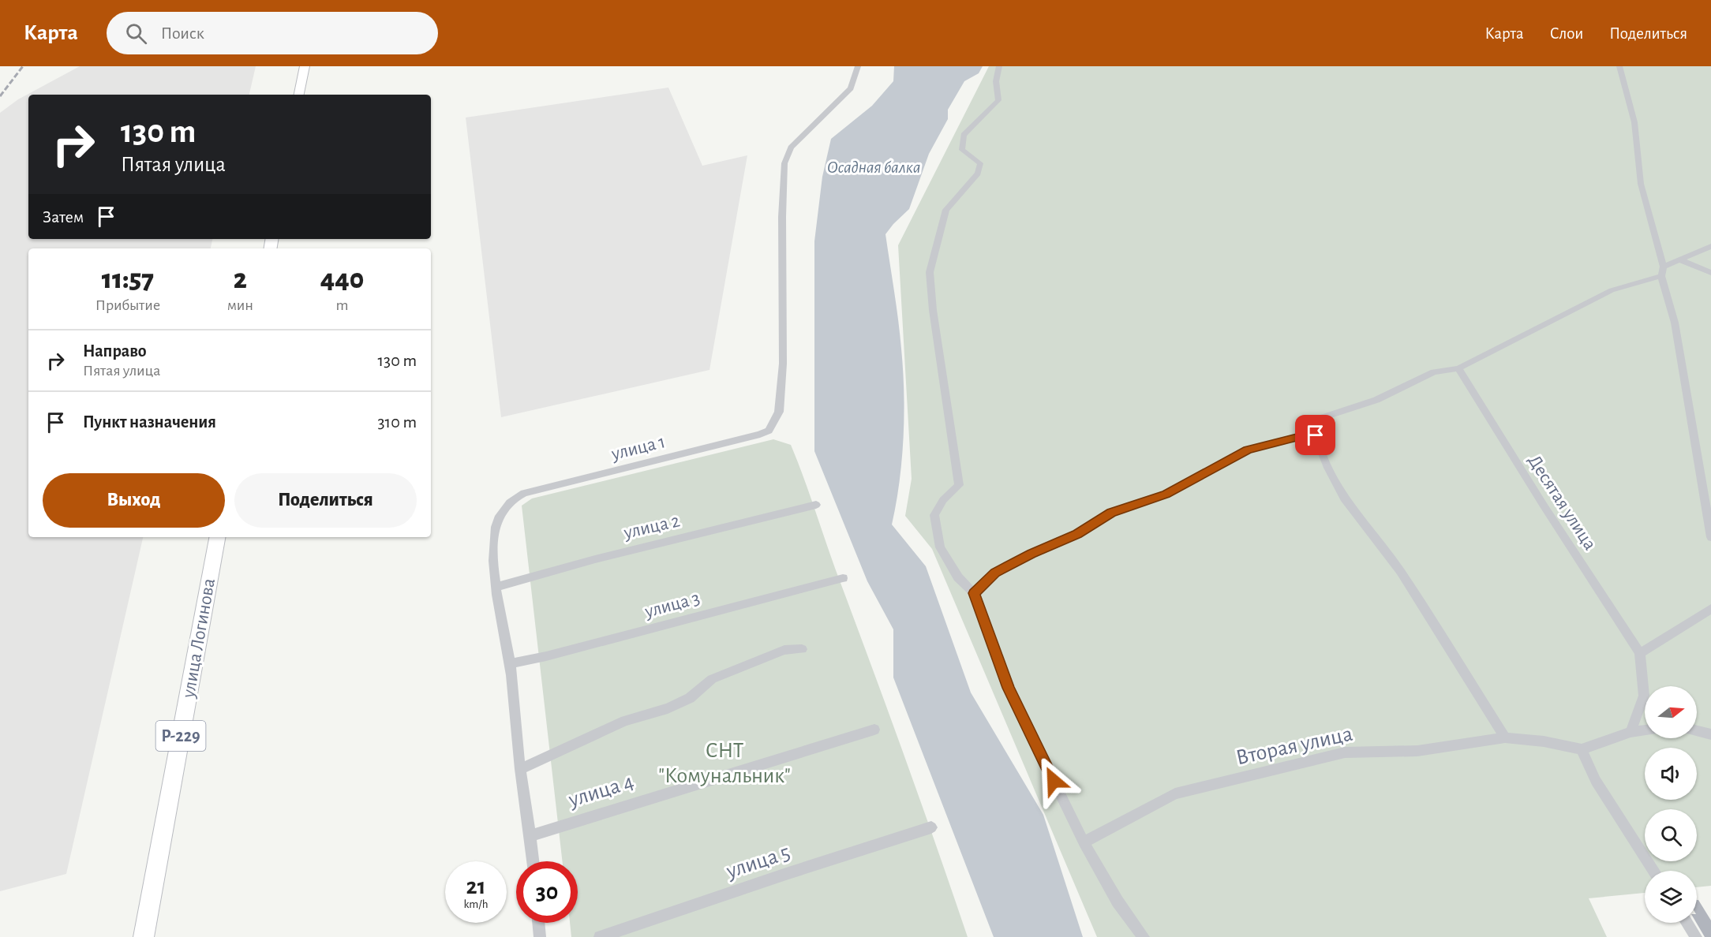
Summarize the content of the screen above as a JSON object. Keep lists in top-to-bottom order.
{
  "streets": {
    "main road": ["улица Логинова", "Р-229"],
    "street": [
      "улица 1",
      "Десятая улица",
      "улица 2",
      "улица 3",
      "Вторая улица",
      "улица 4",
      "улица 5"
    ]
  },
  "crossings": [
    ["улица 1", "улица 2"]
  ],
  "water": ["Осадная балка"],
  "parks": ["СНТ \"Комунальник\""],
  "north": "right",
  "page": {
    "header": "Карта",
    "search": "Поиск",
    "nav": ["Карта", "Слои", "Поделиться"],
    "turn": ["130 m", "Пятая улица"],
    "then": "Затем",
    "eta": [
      "11:57",
      "Прибытие",
      "2",
      "мин",
      "440",
      "m"
    ],
    "list": [
      {
        "name": "Направо",
        "note": "Пятая улица",
        "value": "130 m"
      },
      {
        "name": "Пункт назначения",
        "value": "310 m"
      }
    ],
    "buttons": ["Выход", "Поделиться"],
    "speed": "21 km/h",
    "limit": "30"
  }
}
